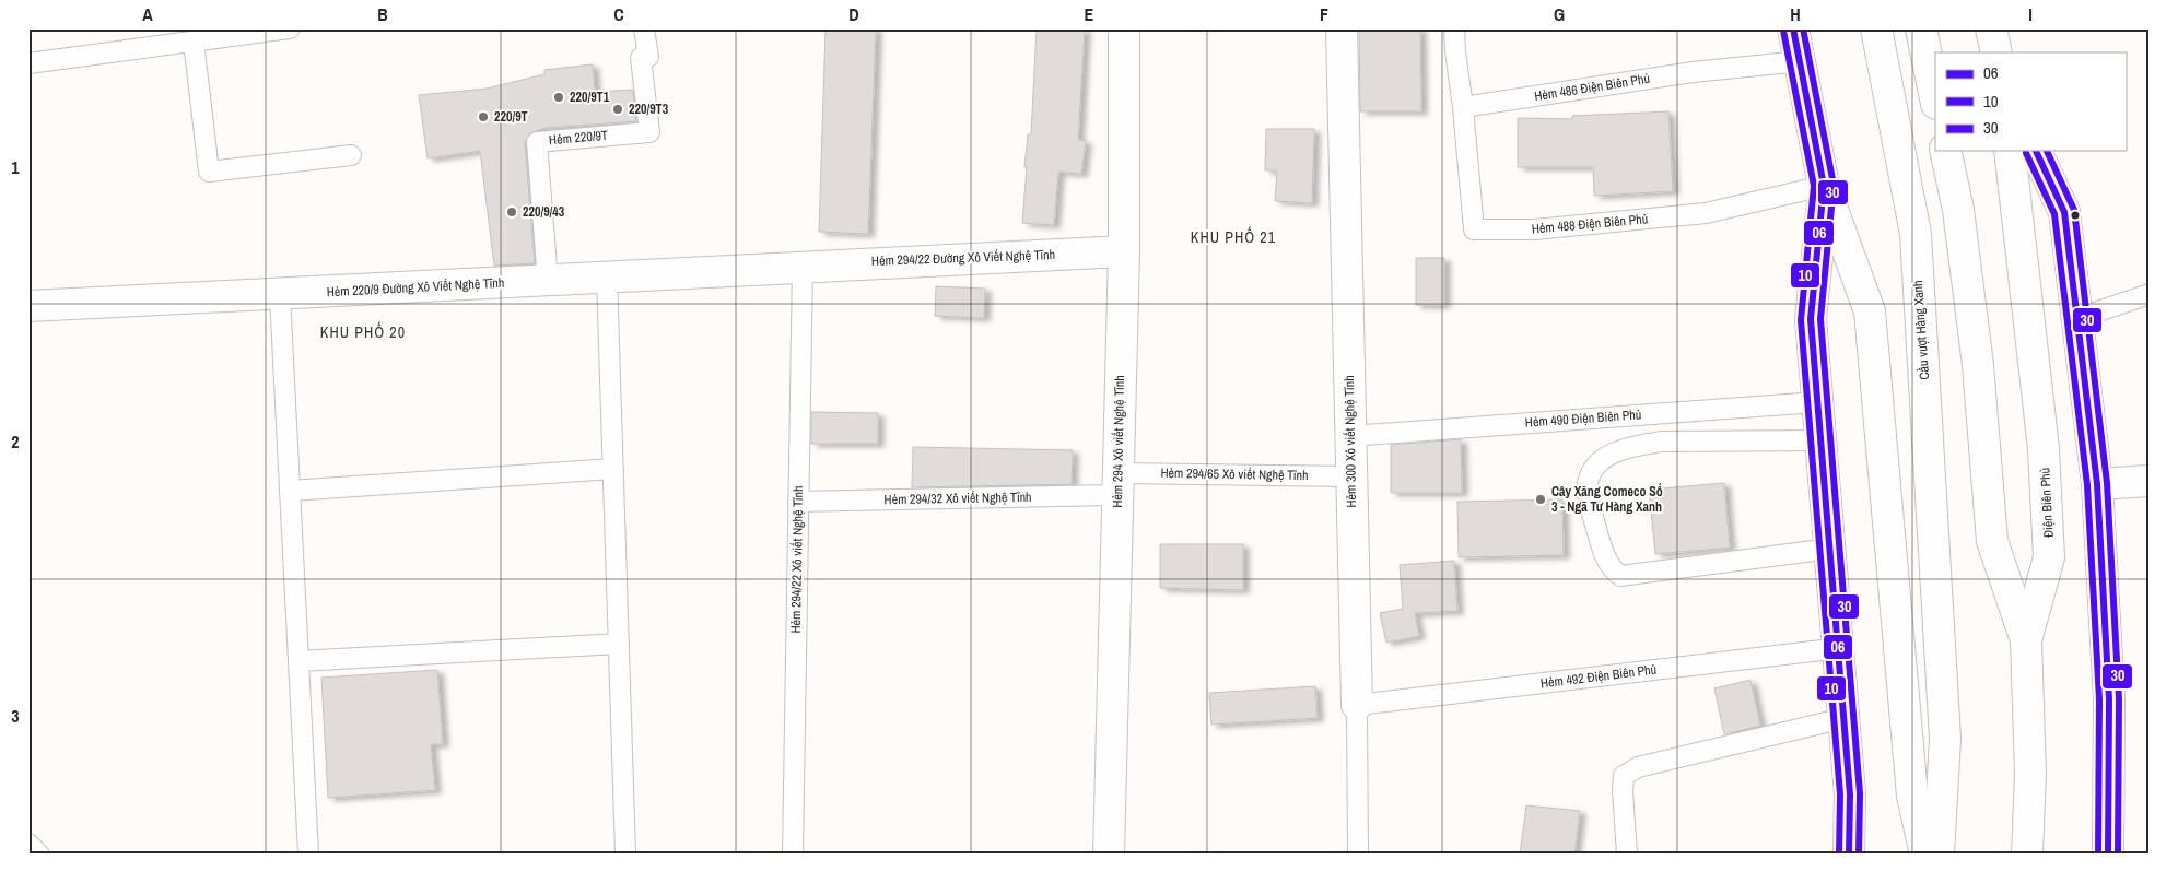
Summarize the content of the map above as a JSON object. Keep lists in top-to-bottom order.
{
  "streets": {
    "main road": [
      "Hẻm 294/22 Đường Xô Viết Nghệ Tĩnh",
      "Hẻm 220/9 Đường Xô Viết Nghệ Tĩnh",
      "Cầu vượt Hàng Xanh",
      "Hẻm 294 Xô viết Nghệ Tĩnh",
      "Hẻm 300 Xô viết Nghệ Tĩnh",
      "Điện Biên Phủ"
    ],
    "lane": [
      "Hẻm 486 Điện Biên Phủ",
      "Hẻm 220/9T",
      "Hẻm 488 Điện Biên Phủ",
      "Hẻm 490 Điện Biên Phủ",
      "Hẻm 294/65 Xô viết Nghệ Tĩnh",
      "Hẻm 294/32 Xô viết Nghệ Tĩnh",
      "Hẻm 294/22 Xô viết Nghệ Tĩnh",
      "Hẻm 492 Điện Biên Phủ"
    ]
  },
  "crossings": [
    ["Hẻm 486 Điện Biên Phủ", "Hẻm 488 Điện Biên Phủ"],
    ["Hẻm 220/9T", "Hẻm 220/9 Đường Xô Viết Nghệ Tĩnh"],
    ["Hẻm 294/22 Đường Xô Viết Nghệ Tĩnh", "Hẻm 220/9 Đường Xô Viết Nghệ Tĩnh"],
    ["Hẻm 294/22 Đường Xô Viết Nghệ Tĩnh", "Hẻm 294 Xô viết Nghệ Tĩnh"],
    ["Hẻm 294/22 Đường Xô Viết Nghệ Tĩnh", "Hẻm 294/22 Xô viết Nghệ Tĩnh"],
    ["Hẻm 220/9 Đường Xô Viết Nghệ Tĩnh", "Hẻm 294/22 Xô viết Nghệ Tĩnh"],
    ["Hẻm 490 Điện Biên Phủ", "Hẻm 300 Xô viết Nghệ Tĩnh"],
    ["Hẻm 294 Xô viết Nghệ Tĩnh", "Hẻm 294/65 Xô viết Nghệ Tĩnh"],
    ["Hẻm 294 Xô viết Nghệ Tĩnh", "Hẻm 294/32 Xô viết Nghệ Tĩnh"],
    ["Hẻm 300 Xô viết Nghệ Tĩnh", "Hẻm 294/65 Xô viết Nghệ Tĩnh"],
    ["Hẻm 300 Xô viết Nghệ Tĩnh", "Hẻm 492 Điện Biên Phủ"],
    ["Hẻm 294/65 Xô viết Nghệ Tĩnh", "Hẻm 294/32 Xô viết Nghệ Tĩnh"],
    ["Hẻm 294/32 Xô viết Nghệ Tĩnh", "Hẻm 294/22 Xô viết Nghệ Tĩnh"]
  ],
  "districts": ["KHU PHỐ 21", "KHU PHỐ 20"],
  "places": [
    "220/9T1",
    "220/9T3",
    "220/9T",
    "220/9/43",
    "Cây Xăng Comeco Số 3 - Ngã Tư Hàng Xanh"
  ],
  "lines": ["transit line 06", "transit line 30", "transit line 10"],
  "legend": ["06", "10", "30"],
  "grid": {
    "columns": [
      "A",
      "B",
      "C",
      "D",
      "E",
      "F",
      "G",
      "H",
      "I"
    ],
    "rows": ["1", "2", "3"]
  }
}
